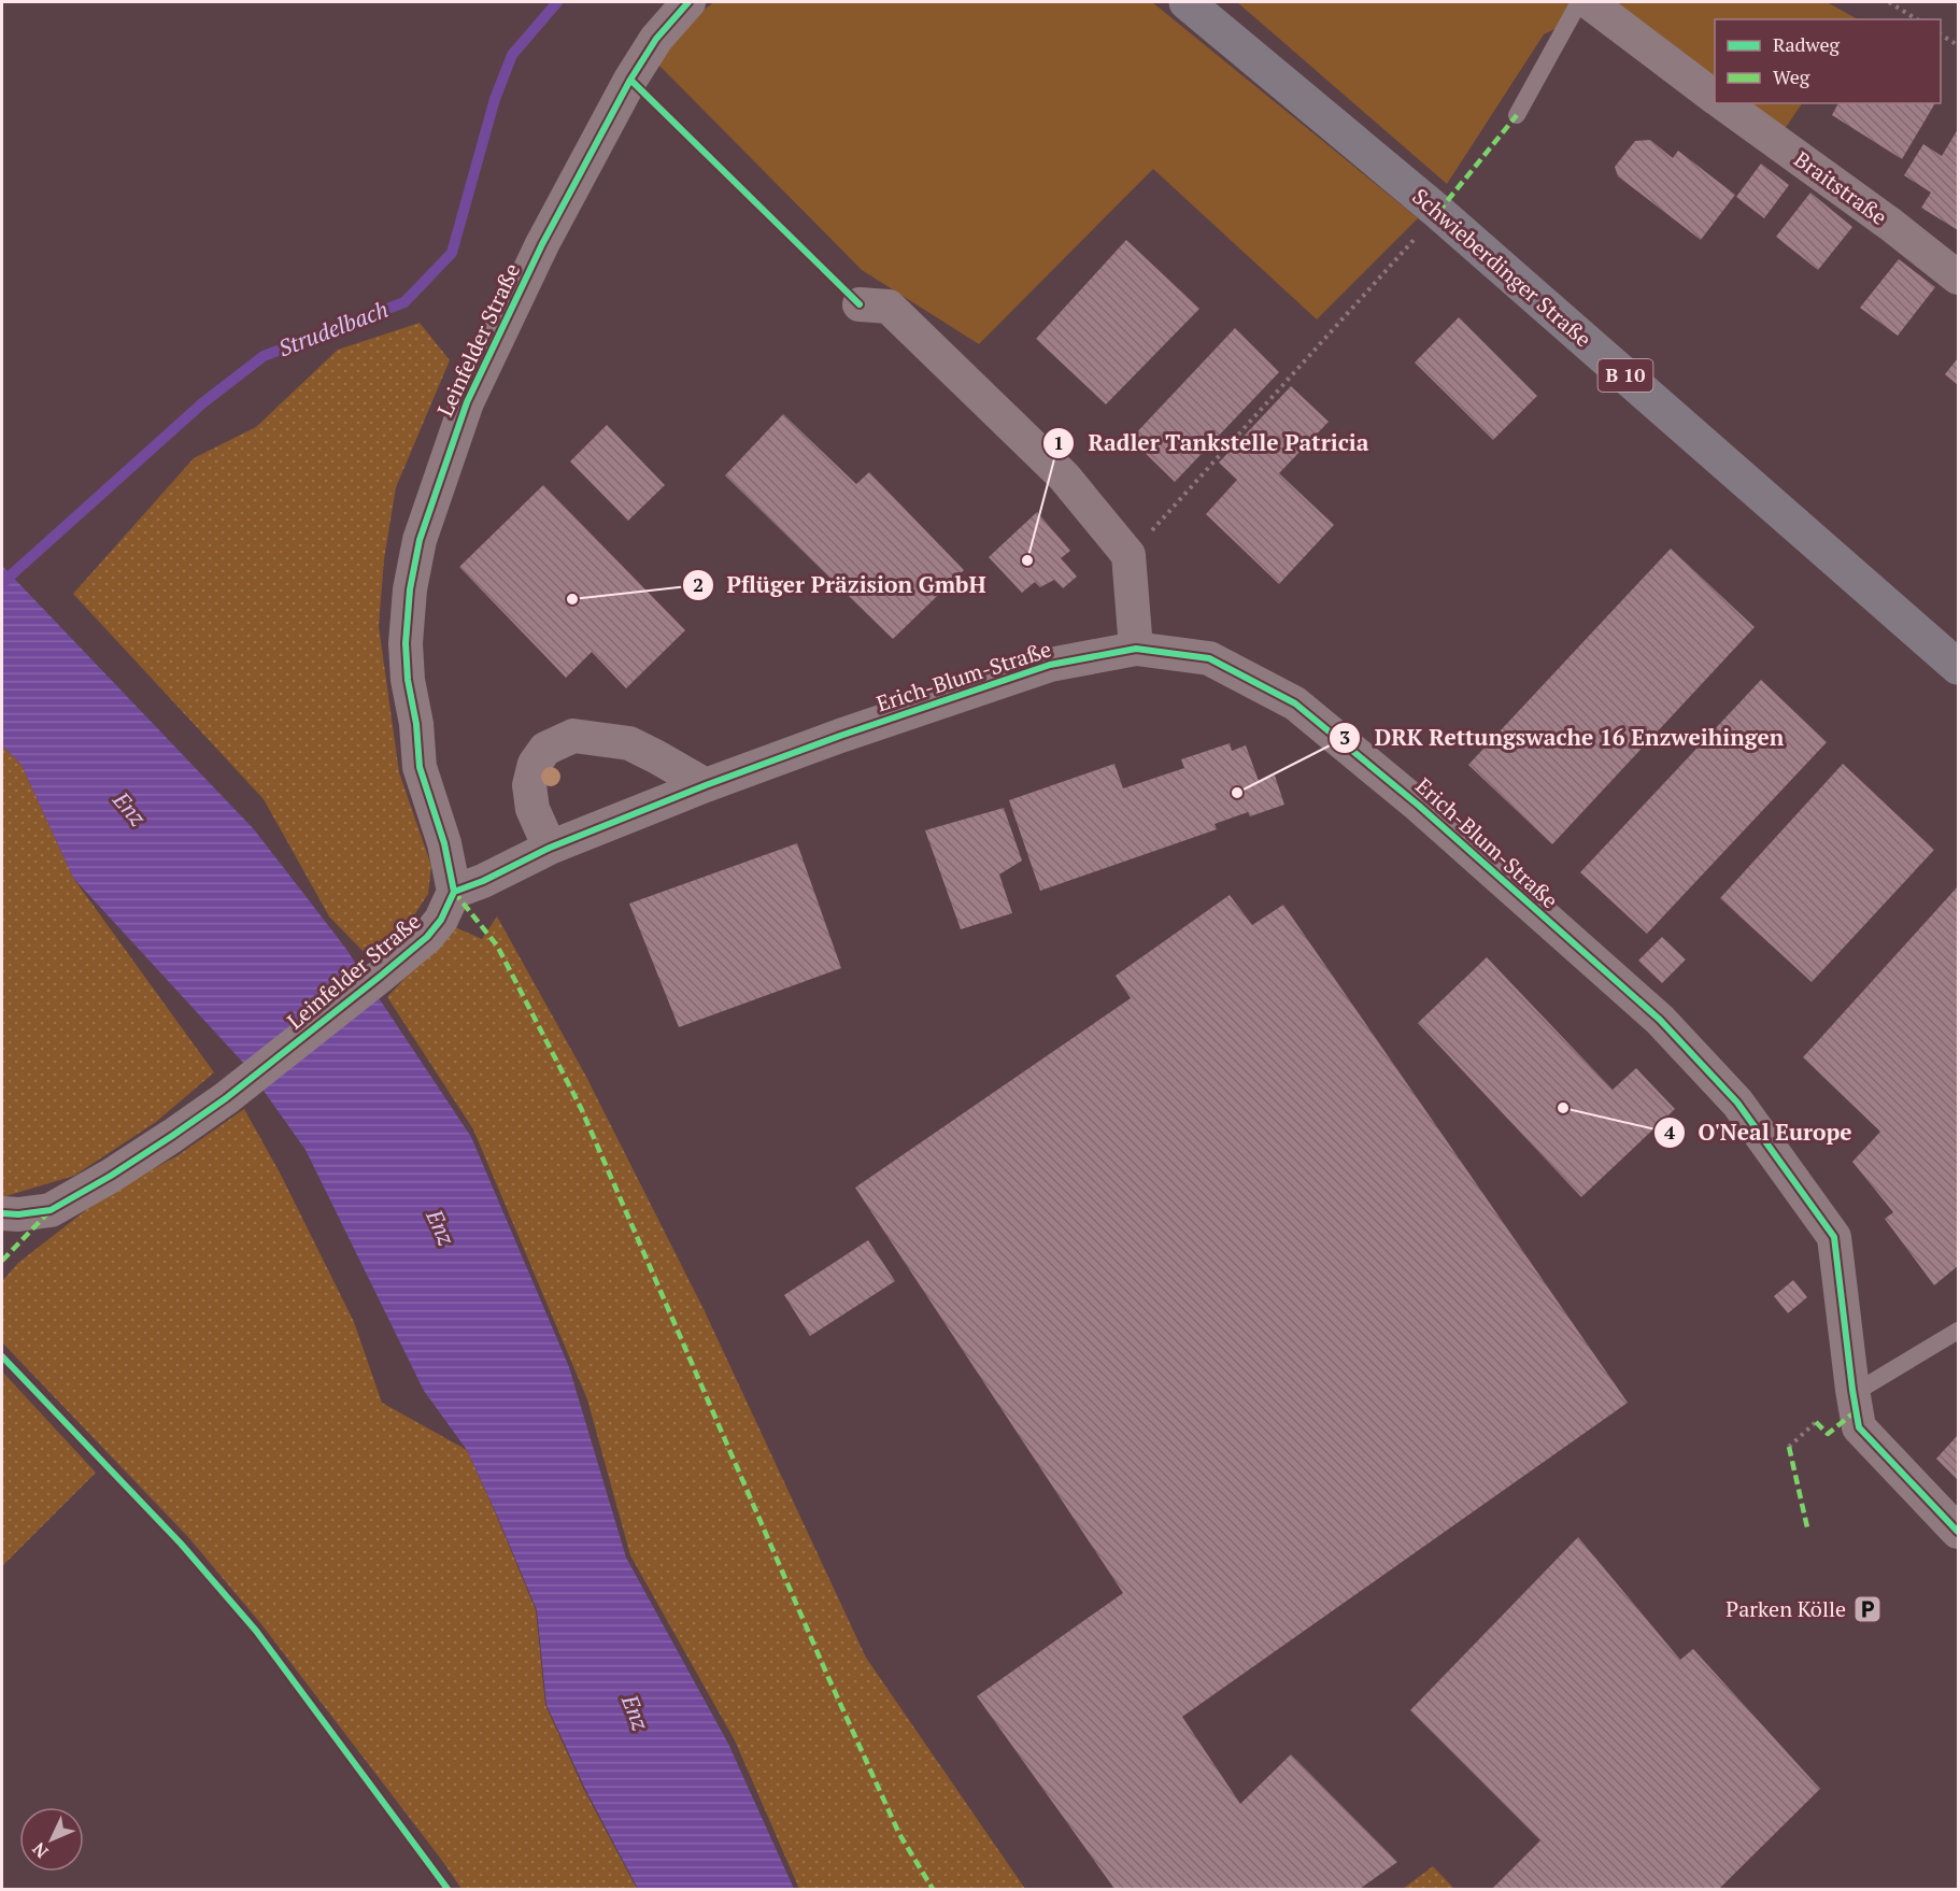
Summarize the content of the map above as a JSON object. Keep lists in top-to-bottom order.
{
  "streets": {
    "main road": ["Schwieberdinger Straße", "B 10"],
    "street": ["Braitstraße", "Leinfelder Straße", "Erich-Blum-Straße"]
  },
  "crossings": [
    ["Leinfelder Straße", "Erich-Blum-Straße"]
  ],
  "water": ["Strudelbach", "Enz"],
  "places": {
    "other": [
      "Radler Tankstelle Patricia",
      "Pflüger Präzision GmbH",
      "DRK Rettungswache 16 Enzweihingen",
      "O'Neal Europe"
    ],
    "parking": ["Parken Kölle"]
  },
  "legend": ["Radweg", "Weg"],
  "north": "bottom left"
}
